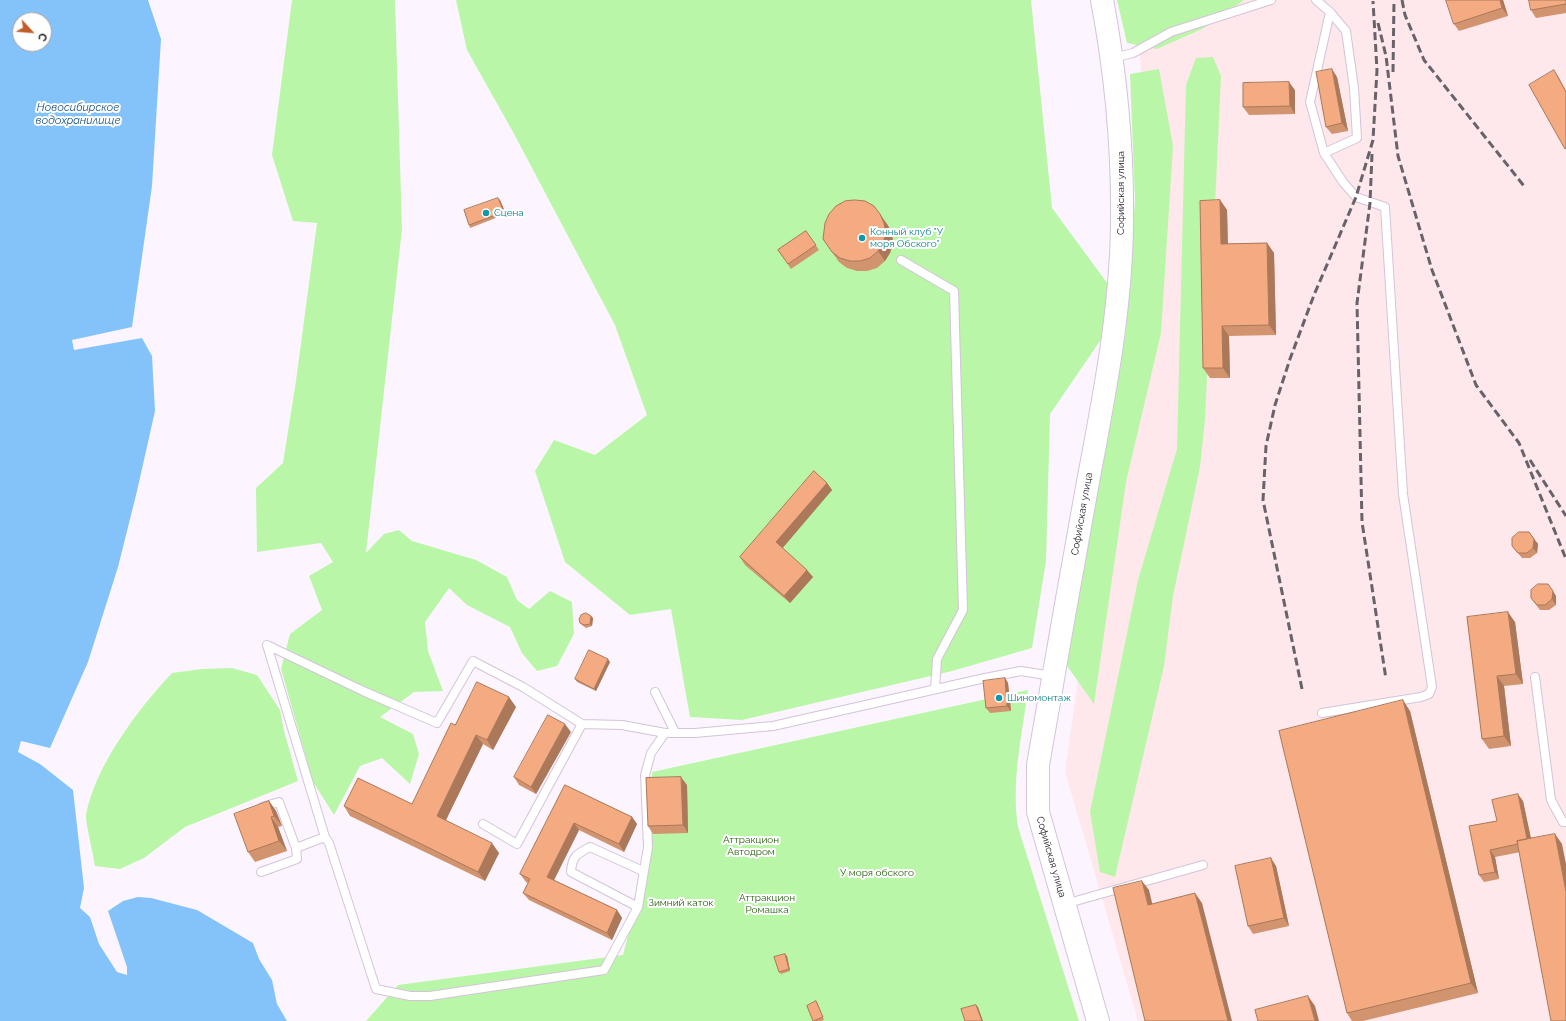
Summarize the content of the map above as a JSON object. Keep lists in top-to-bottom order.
{
  "streets": {
    "main road": ["Софийская улица"]
  },
  "water": ["Новосибирское водохранилище"],
  "parks": [
    "Аттракцион Автодром",
    "У моря обского",
    "Аттракцион Ромашка",
    "Зимний каток"
  ],
  "places": ["Сцена", "Конный клуб \"У моря Обского\"", "Шиномонтаж"],
  "north": "bottom right"
}
